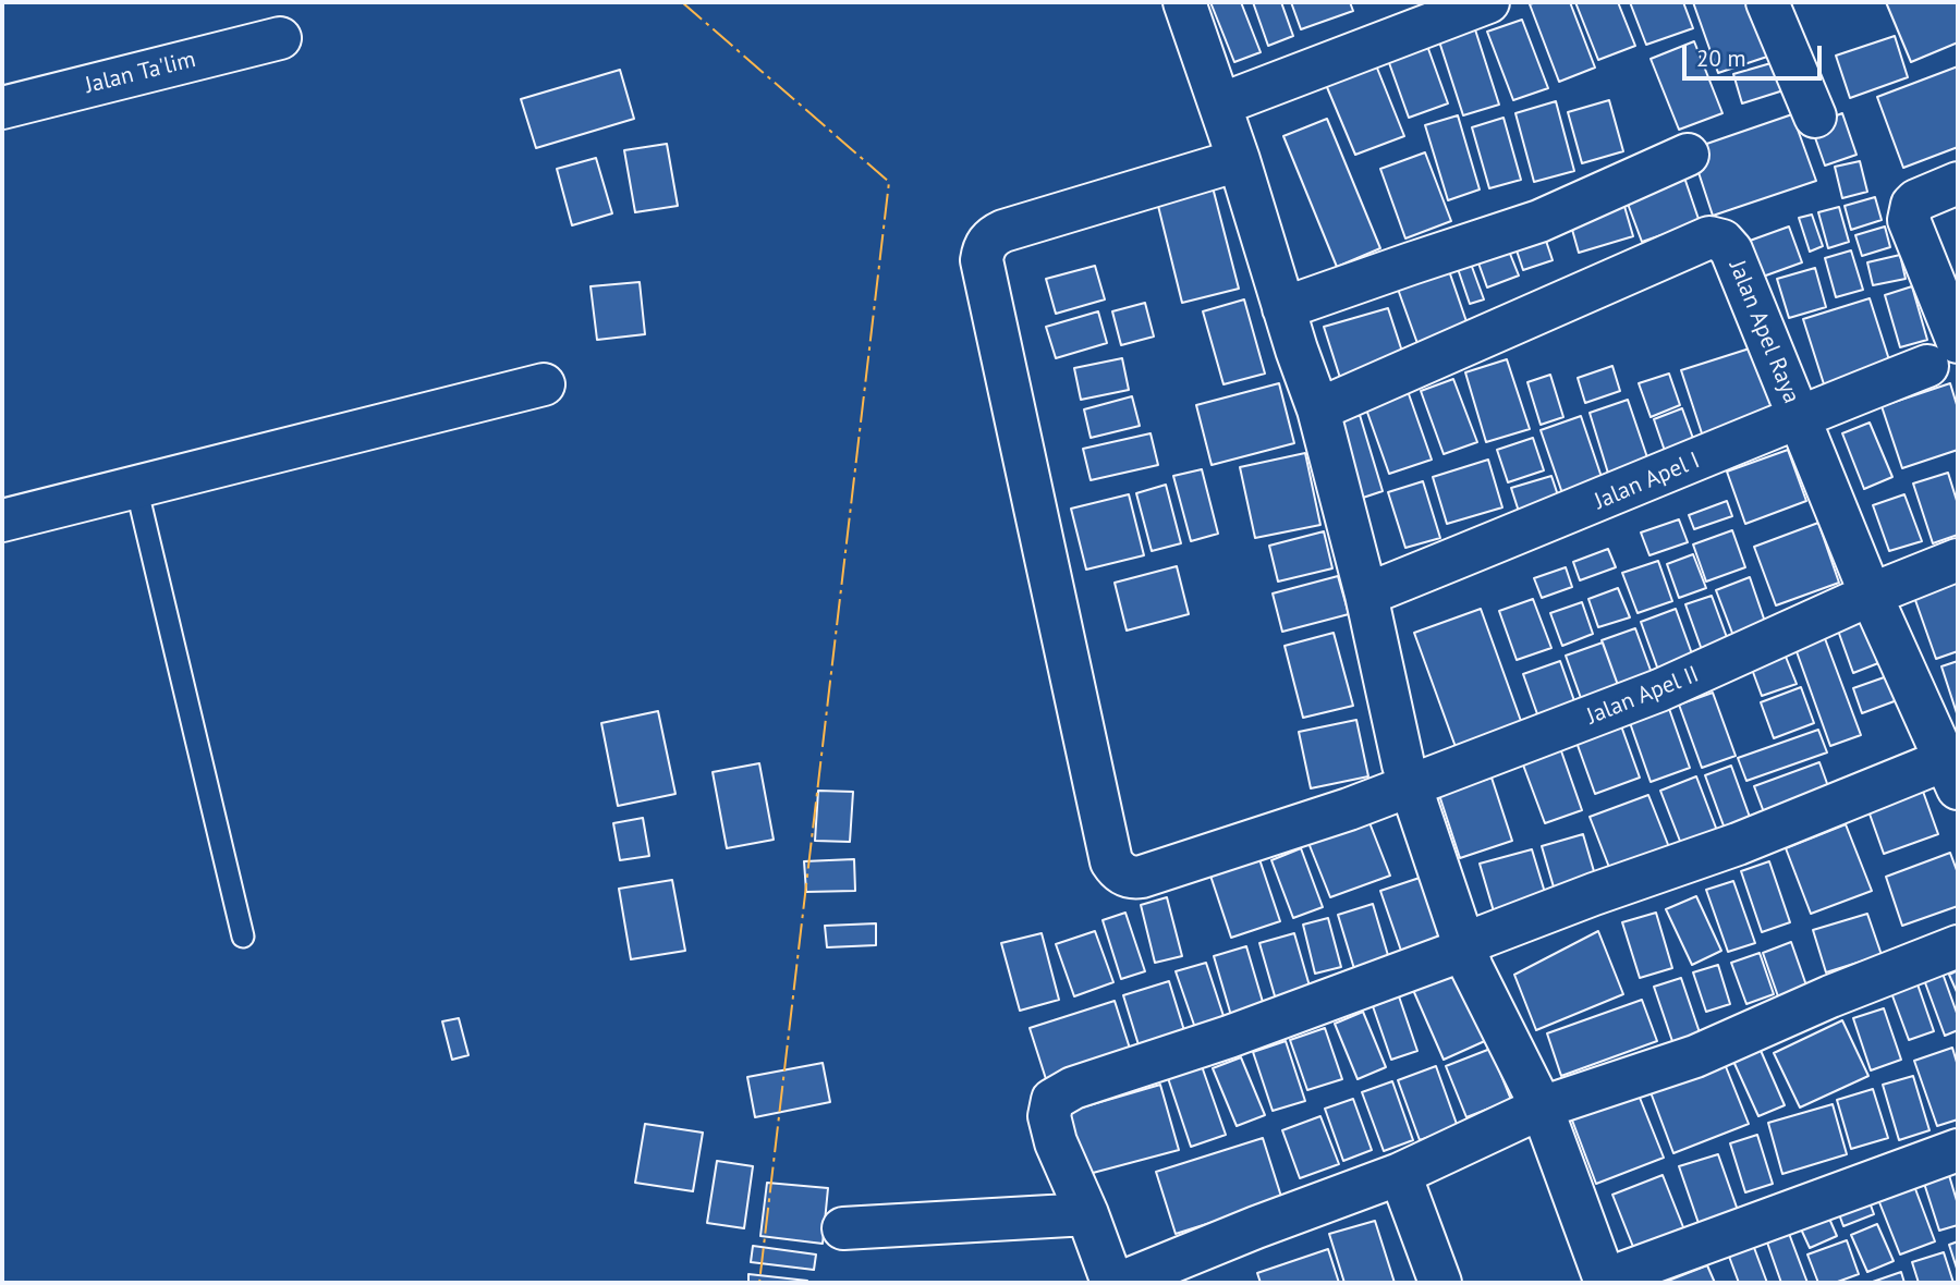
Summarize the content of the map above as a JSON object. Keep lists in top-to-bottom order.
{
  "streets": {
    "street": [
      "Jalan Ta'lim",
      "Jalan Apel Raya",
      "Jalan Apel I",
      "Jalan Apel II"
    ]
  },
  "crossings": [
    ["Jalan Apel Raya", "Jalan Apel I"],
    ["Jalan Apel Raya", "Jalan Apel II"]
  ],
  "scale_bar": "20 m"
}
